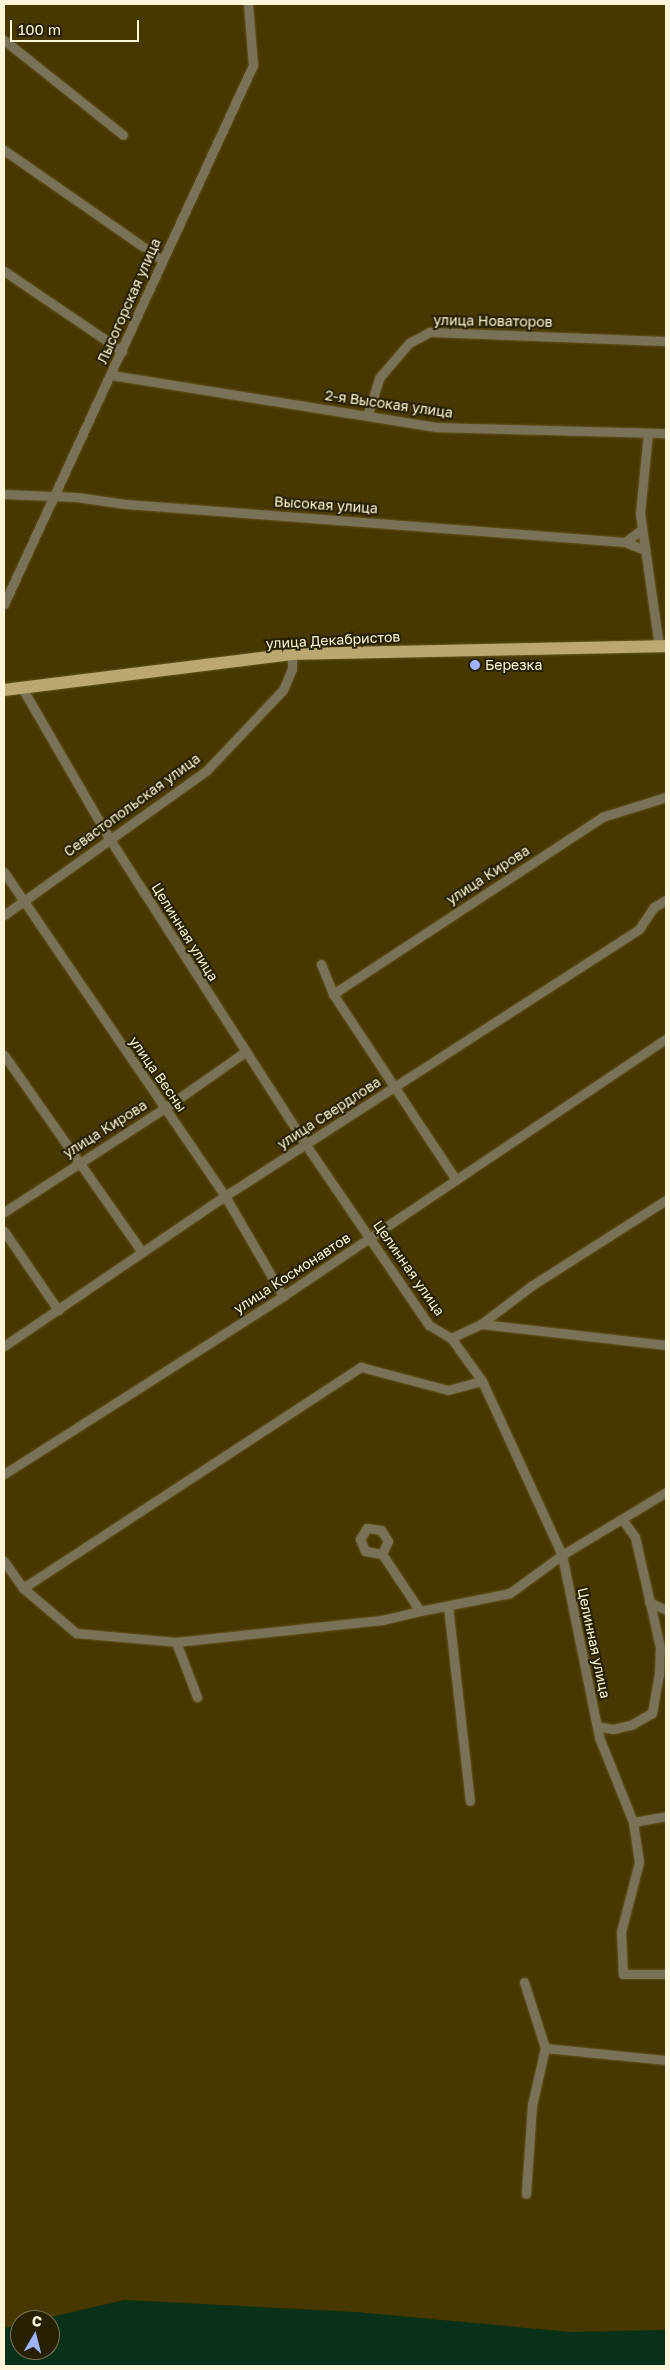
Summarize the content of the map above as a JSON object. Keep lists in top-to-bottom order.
{
  "streets": {
    "main road": ["улица Декабристов"],
    "street": [
      "Лысогорская улица",
      "улица Новаторов",
      "2-я Высокая улица",
      "Высокая улица",
      "Севастопольская улица",
      "улица Кирова",
      "Целинная улица",
      "улица Весны",
      "улица Свердлова",
      "улица Космонавтов"
    ]
  },
  "crossings": [
    ["Лысогорская улица", "2-я Высокая улица"],
    ["Лысогорская улица", "Высокая улица"],
    ["улица Новаторов", "2-я Высокая улица"],
    ["улица Декабристов", "Севастопольская улица"],
    ["улица Декабристов", "Целинная улица"],
    ["Севастопольская улица", "Целинная улица"],
    ["Севастопольская улица", "улица Весны"],
    ["улица Кирова", "Целинная улица"],
    ["улица Кирова", "улица Весны"],
    ["Целинная улица", "улица Свердлова"],
    ["Целинная улица", "улица Космонавтов"],
    ["улица Весны", "улица Свердлова"],
    ["улица Весны", "улица Космонавтов"]
  ],
  "places": ["Березка"],
  "scale_bar": "100 m",
  "north": "top"
}
